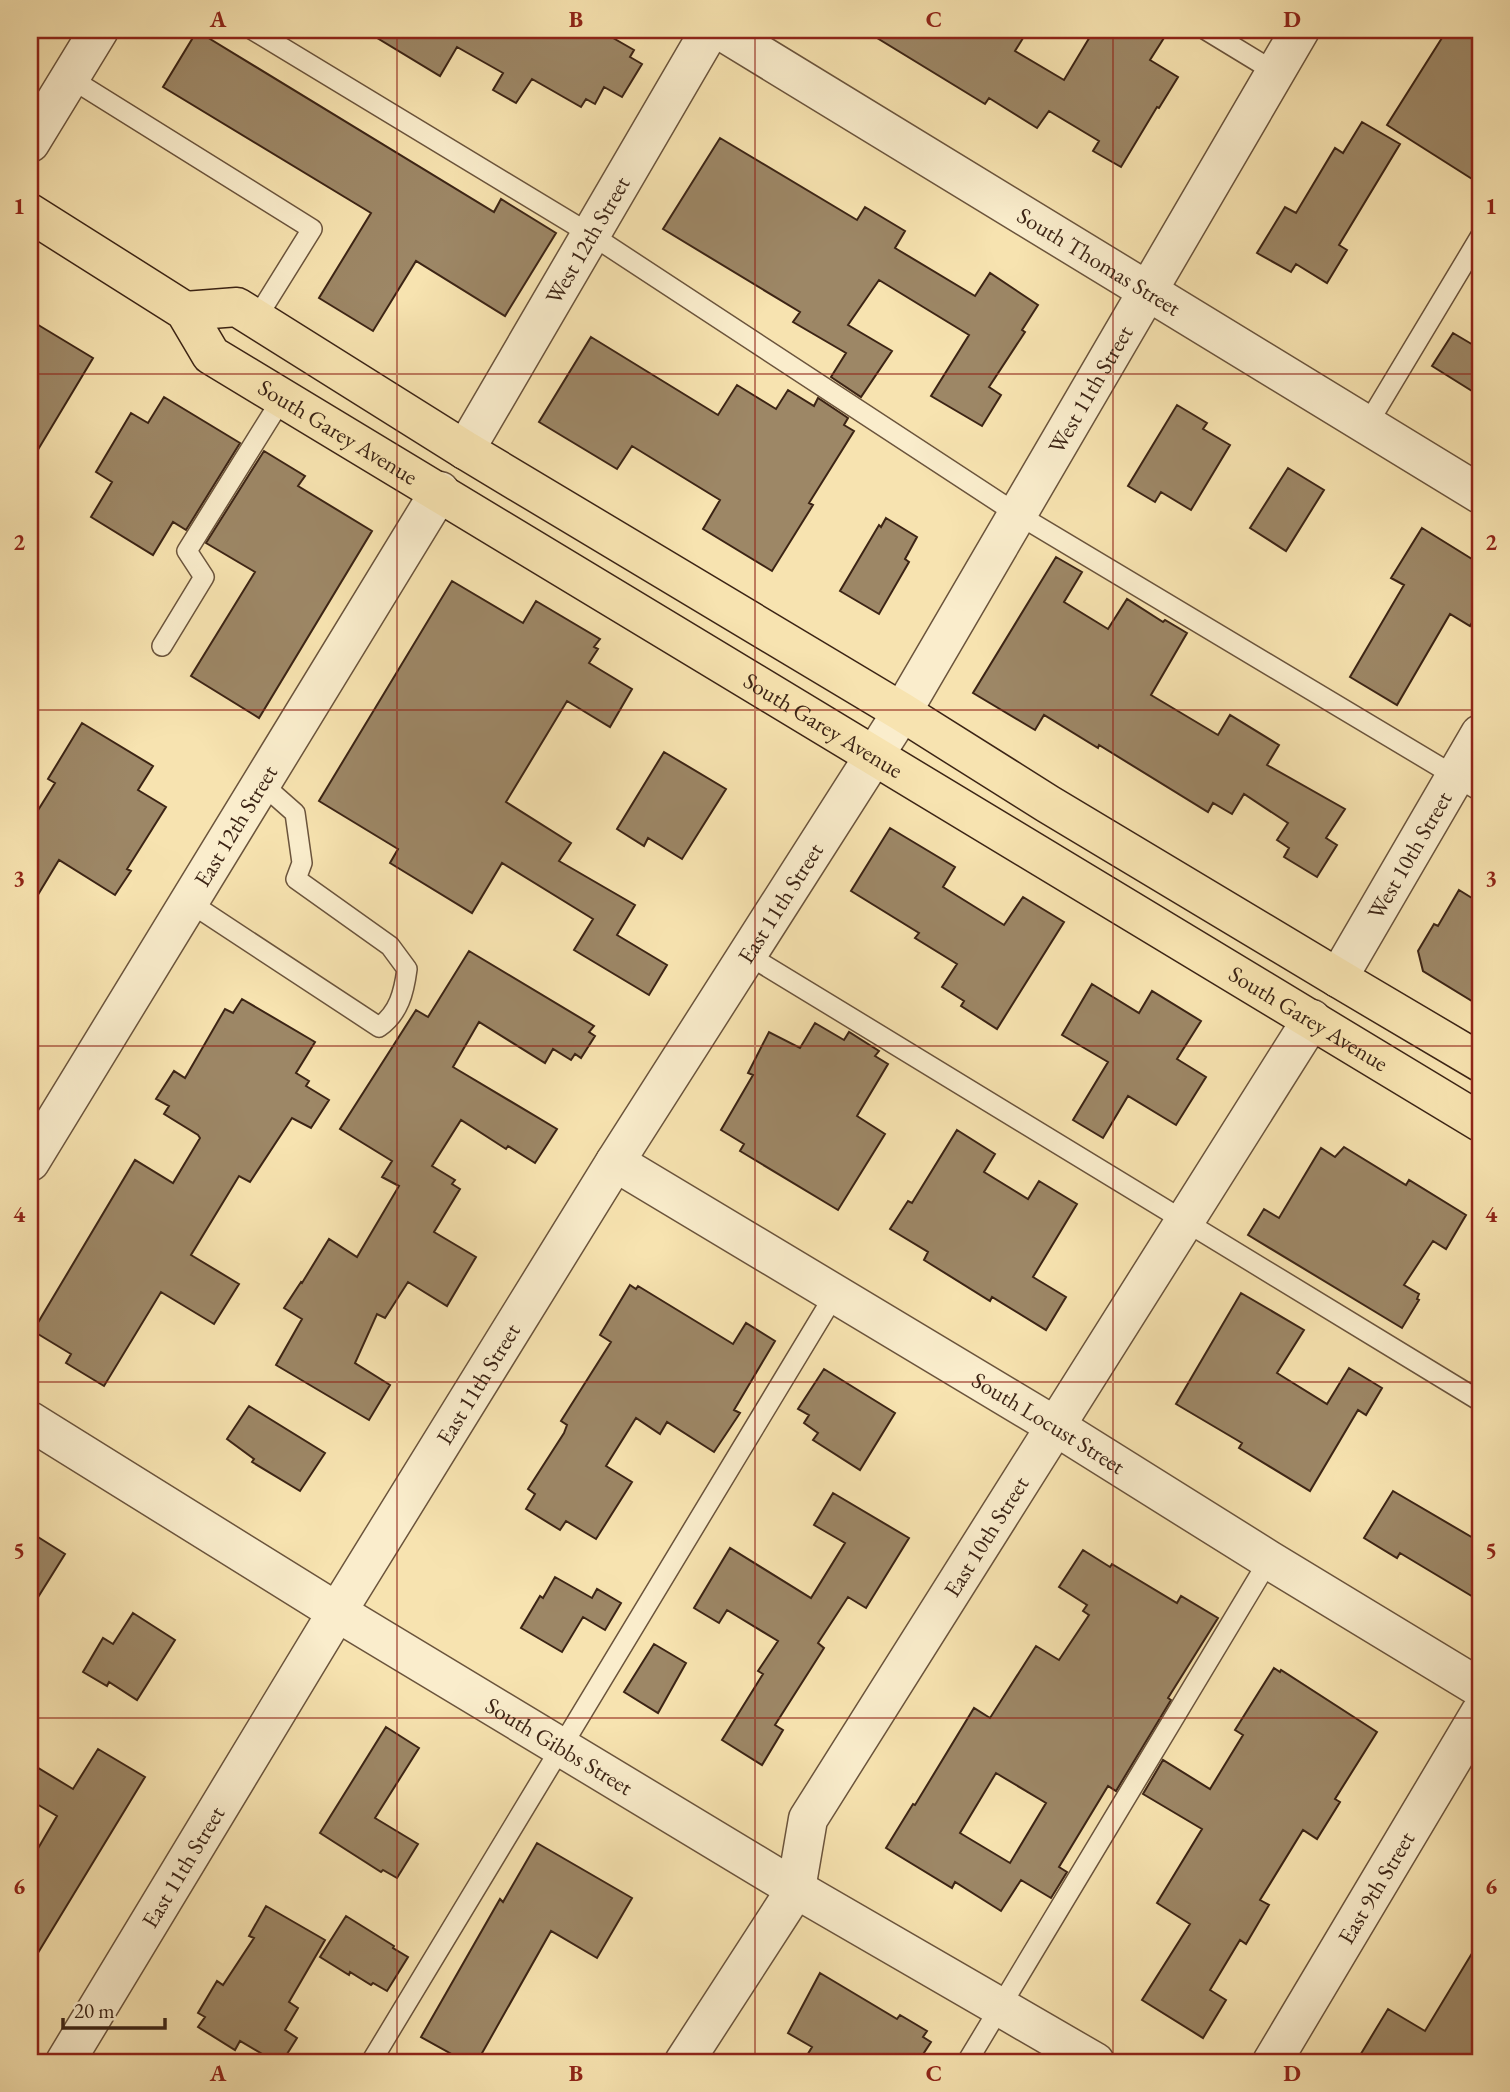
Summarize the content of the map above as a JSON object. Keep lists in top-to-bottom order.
{
  "streets": {
    "main road": ["South Garey Avenue"],
    "street": [
      "West 12th Street",
      "South Thomas Street",
      "West 11th Street",
      "East 12th Street",
      "West 10th Street",
      "East 11th Street",
      "South Locust Street",
      "East 10th Street",
      "South Gibbs Street",
      "East 9th Street"
    ]
  },
  "crossings": [
    ["South Thomas Street", "West 11th Street"],
    ["West 11th Street", "East 11th Street"],
    ["South Garey Avenue", "East 12th Street"],
    ["South Garey Avenue", "East 11th Street"],
    ["South Garey Avenue", "East 10th Street"],
    ["East 11th Street", "South Locust Street"],
    ["East 11th Street", "South Gibbs Street"],
    ["South Locust Street", "East 10th Street"],
    ["South Locust Street", "East 9th Street"],
    ["East 10th Street", "South Gibbs Street"]
  ],
  "scale_bar": "20 m",
  "grid": {
    "columns": [
      "A",
      "B",
      "C",
      "D"
    ],
    "rows": [
      "1",
      "2",
      "3",
      "4",
      "5",
      "6"
    ]
  }
}
